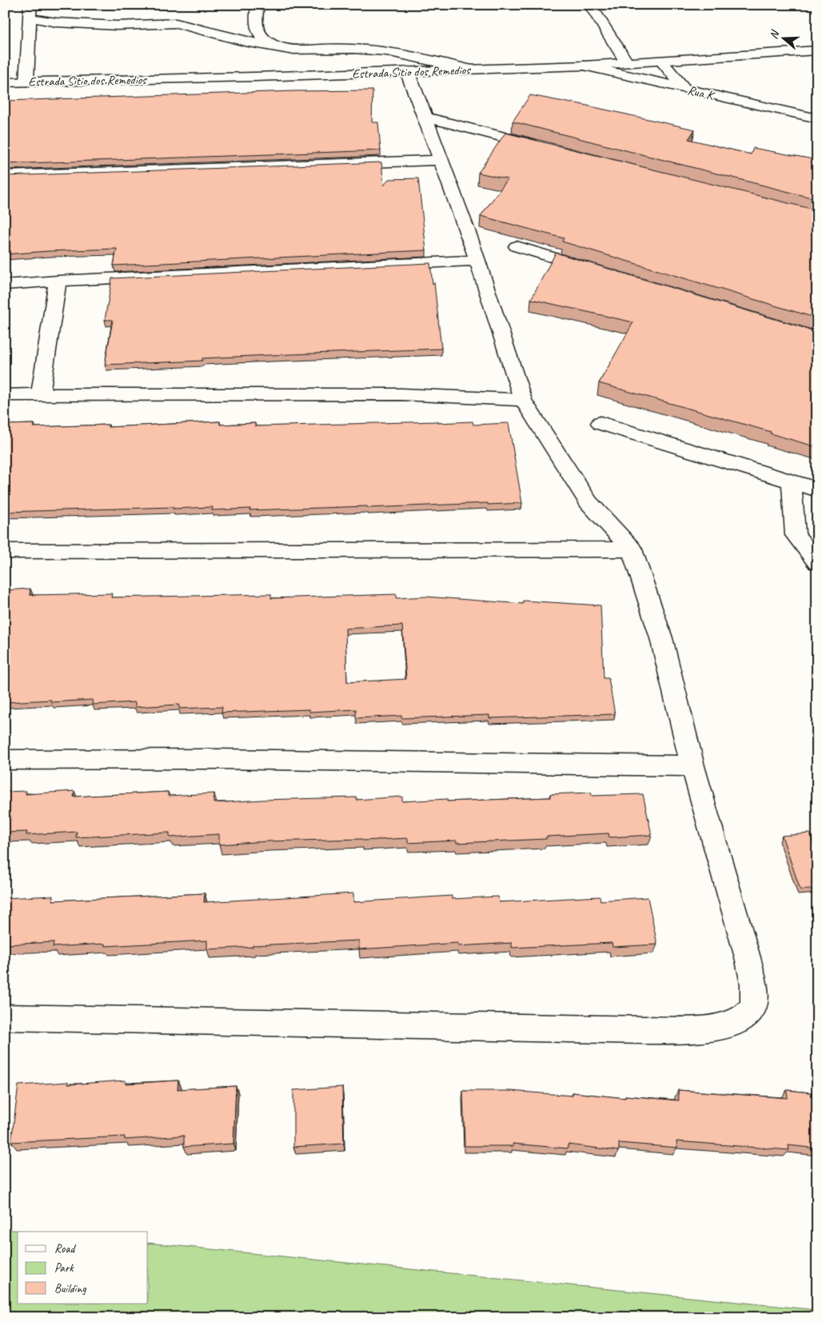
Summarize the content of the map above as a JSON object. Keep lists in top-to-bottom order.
{
  "streets": {
    "street": ["Estrada Sitio dos Remedios", "Rua K"]
  },
  "crossings": [
    ["Estrada Sitio dos Remedios", "Rua K"]
  ],
  "legend": ["Road", "Park", "Building"],
  "north": "left"
}
